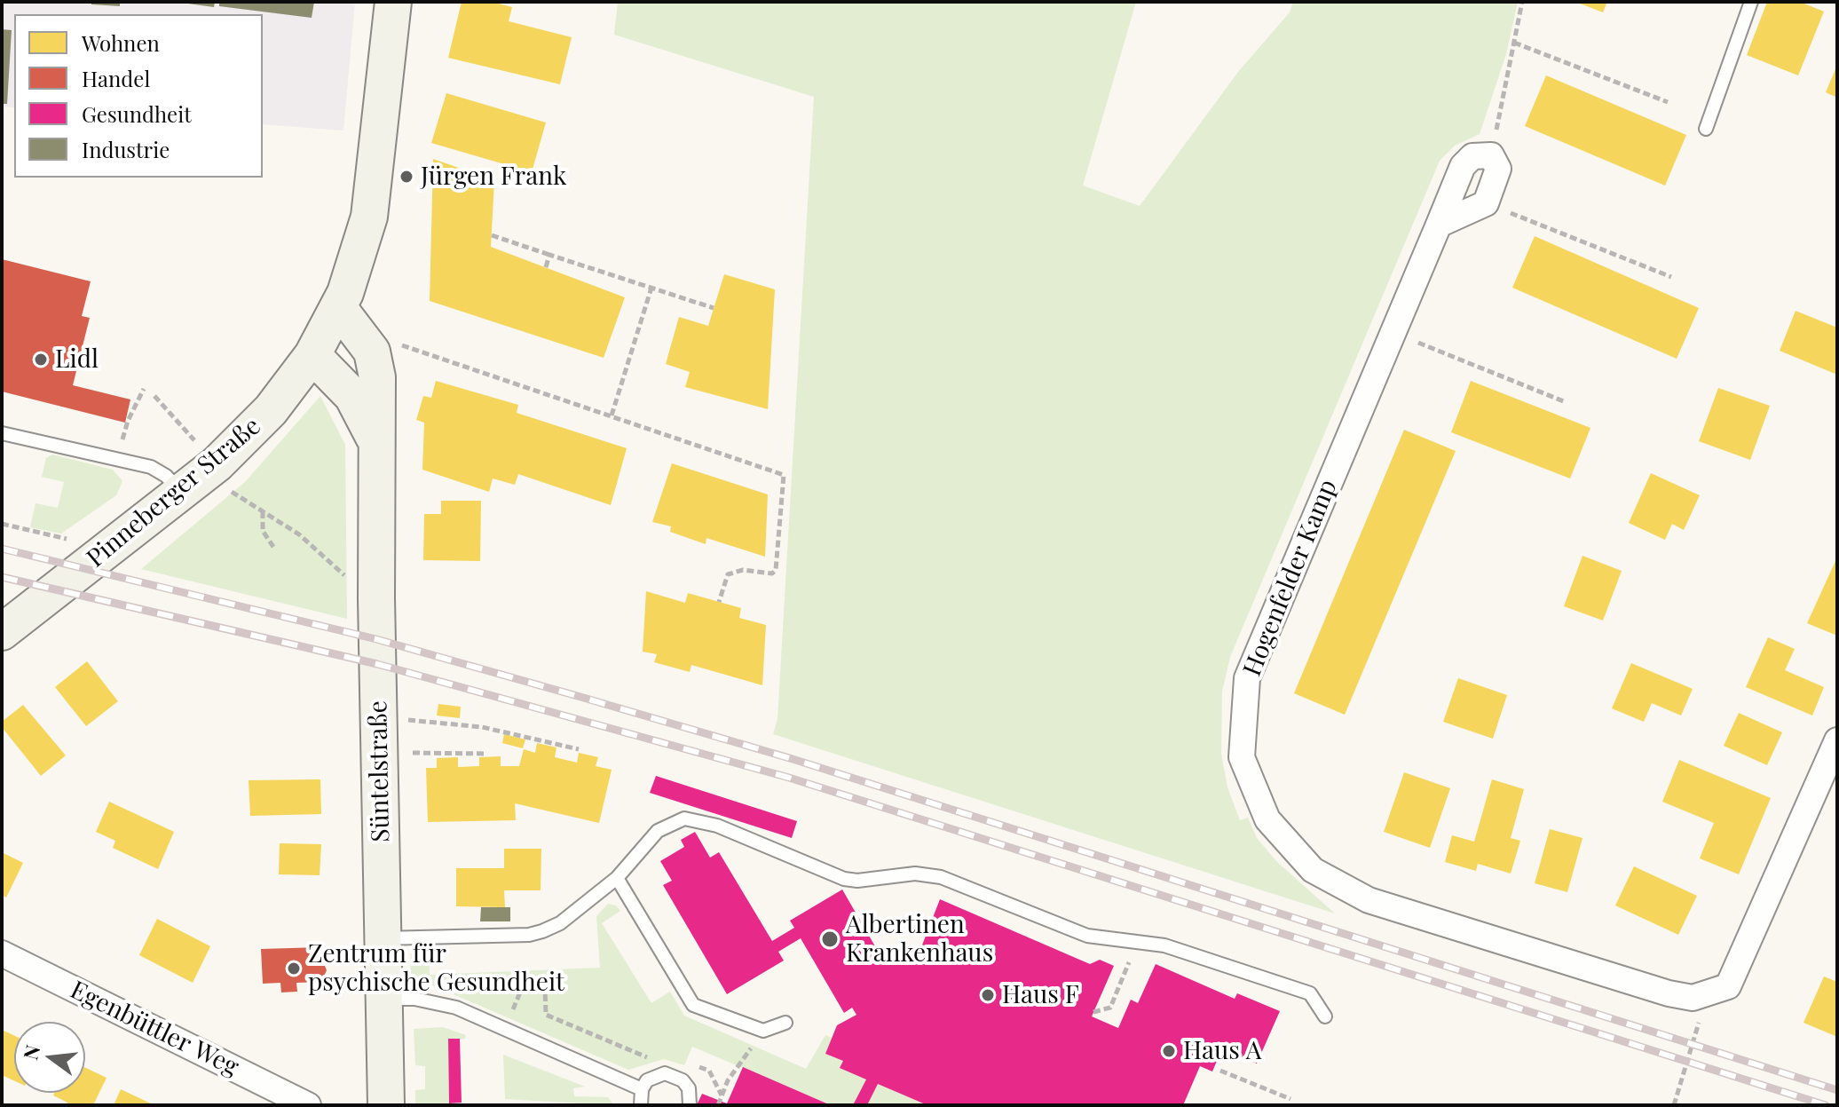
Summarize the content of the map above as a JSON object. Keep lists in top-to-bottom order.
{
  "streets": {
    "street": [
      "Pinneberger Straße",
      "Hogenfelder Kamp",
      "Süntelstraße",
      "Egenbüttler Weg"
    ]
  },
  "crossings": [
    ["Pinneberger Straße", "Süntelstraße"]
  ],
  "places": [
    "Jürgen Frank",
    "Lidl",
    "Albertinen Krankenhaus",
    "Zentrum für psychische Gesundheit",
    "Haus F",
    "Haus A"
  ],
  "legend": [
    "Wohnen",
    "Handel",
    "Gesundheit",
    "Industrie"
  ],
  "north": "left"
}
